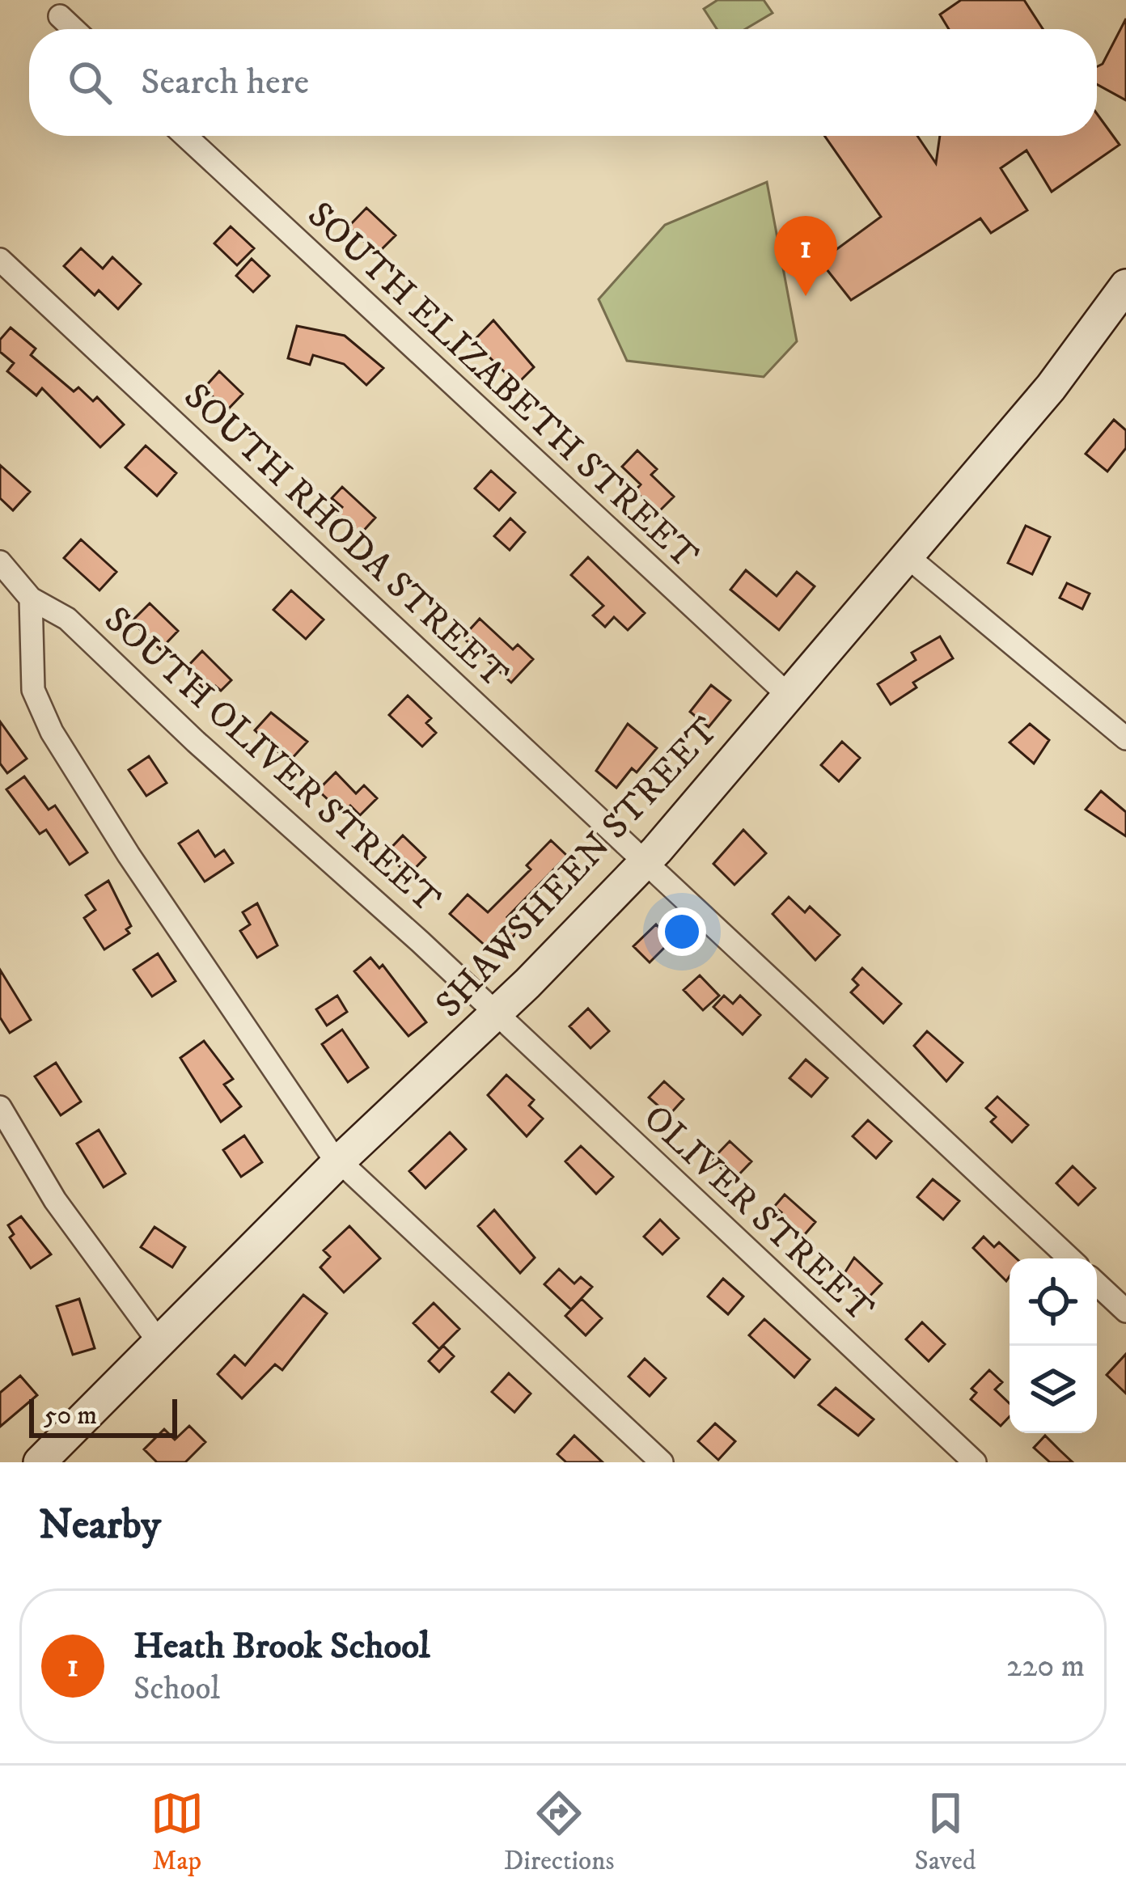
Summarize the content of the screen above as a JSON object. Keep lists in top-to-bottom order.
{
  "streets": {
    "main road": ["SHAWSHEEN STREET"],
    "street": [
      "SOUTH ELIZABETH STREET",
      "SOUTH RHODA STREET",
      "SOUTH OLIVER STREET",
      "OLIVER STREET"
    ]
  },
  "crossings": [
    ["SOUTH ELIZABETH STREET", "SHAWSHEEN STREET"],
    ["SOUTH RHODA STREET", "SHAWSHEEN STREET"],
    ["SOUTH OLIVER STREET", "SHAWSHEEN STREET"],
    ["SOUTH OLIVER STREET", "OLIVER STREET"],
    ["SHAWSHEEN STREET", "OLIVER STREET"]
  ],
  "scale_bar": "50 m",
  "page": {
    "search": "Search here",
    "pins": "1",
    "scale": "50 m",
    "heading": "Nearby",
    "list": [
      {
        "mark": "1",
        "name": "Heath Brook School",
        "note": "School",
        "value": "220 m"
      }
    ],
    "nav": ["Map", "Directions", "Saved"]
  }
}
